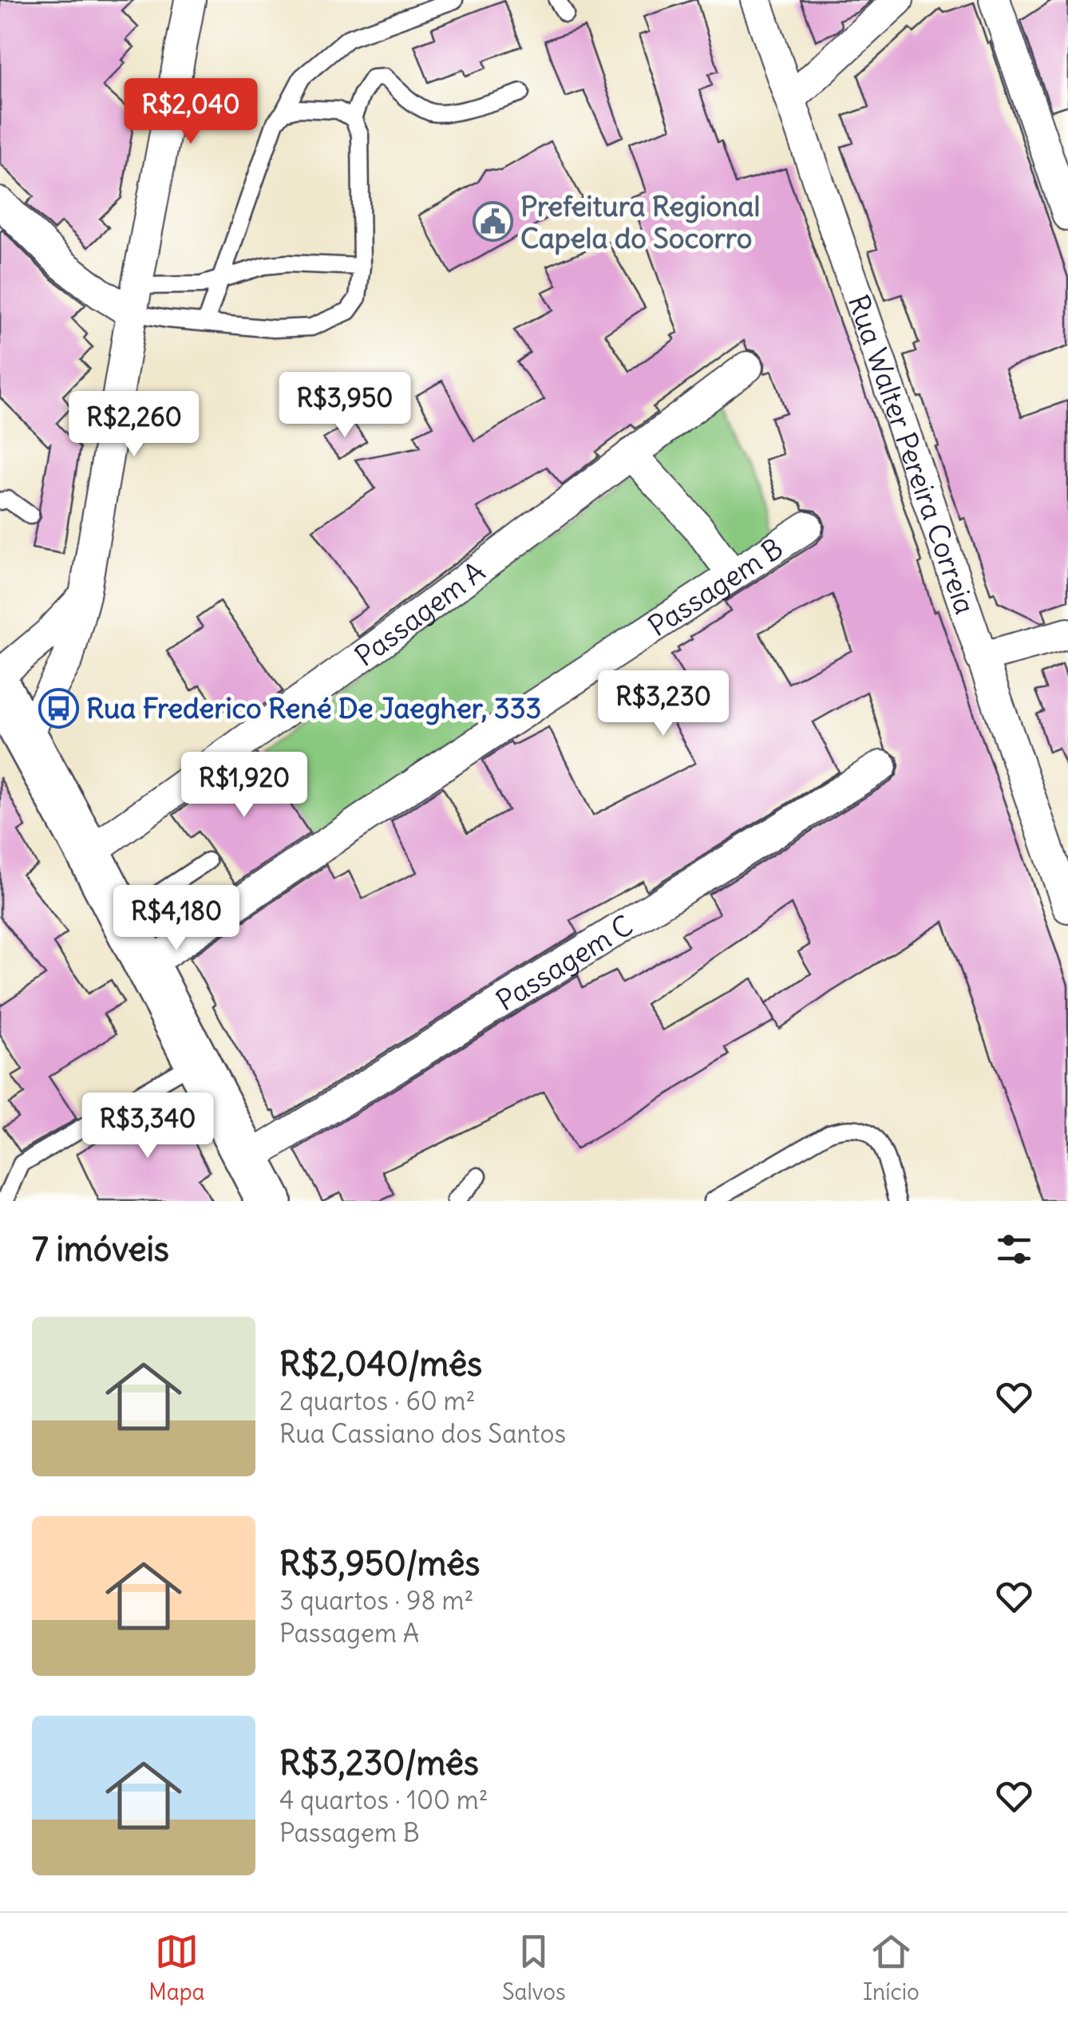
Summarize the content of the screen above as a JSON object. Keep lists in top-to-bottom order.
{
  "streets": {
    "street": [
      "Rua Walter Pereira Correia",
      "Passagem B",
      "Passagem A",
      "Passagem C"
    ]
  },
  "places": {
    "public building": ["Prefeitura Regional Capela do Socorro"],
    "bus stop": ["Rua Frederico René De Jaegher, 333"]
  },
  "page": {
    "price": [
      "R$2,040",
      "R$3,950",
      "R$2,260",
      "R$3,230",
      "R$1,920",
      "R$4,180",
      "R$3,340"
    ],
    "heading": "7 imóveis",
    "list": [
      {
        "name": "R$2,040/mês",
        "note": "2 quartos · 60 m² · Rua Cassiano dos Santos"
      },
      {
        "name": "R$3,950/mês",
        "note": "3 quartos · 98 m² · Passagem A"
      },
      {
        "name": "R$3,230/mês",
        "note": "4 quartos · 100 m² · Passagem B"
      }
    ],
    "tabs": ["Mapa", "Salvos", "Início"]
  }
}
